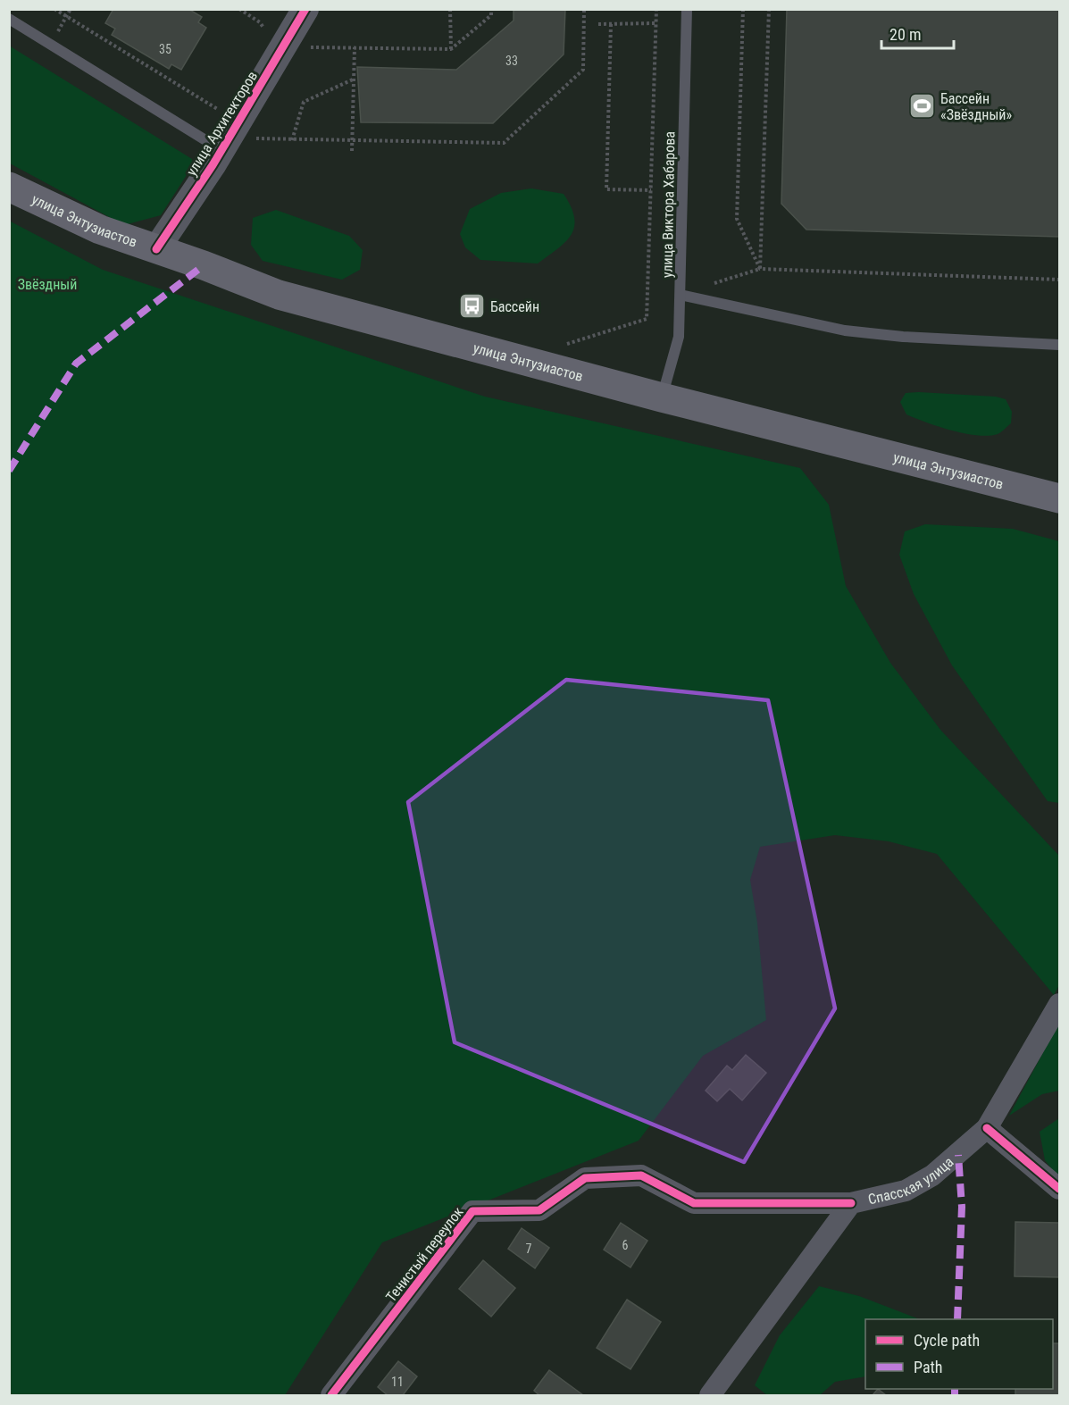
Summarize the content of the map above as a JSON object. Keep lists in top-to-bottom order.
{
  "streets": {
    "main road": ["улица Энтузиастов"],
    "street": ["улица Архитекторов", "Спасская улица", "Тенистый переулок"],
    "lane": ["улица Виктора Хабарова"]
  },
  "crossings": [
    ["улица Архитекторов", "улица Энтузиастов"],
    ["улица Виктора Хабарова", "улица Энтузиастов"],
    ["Спасская улица", "Тенистый переулок"]
  ],
  "parks": ["Звёздный"],
  "places": {
    "sports": ["Бассейн «Звёздный»"],
    "bus stop": ["Бассейн"]
  },
  "house_numbers": [
    "35",
    "33",
    "6",
    "7",
    "11"
  ],
  "legend": ["Cycle path", "Path"],
  "scale_bar": "20 m"
}
